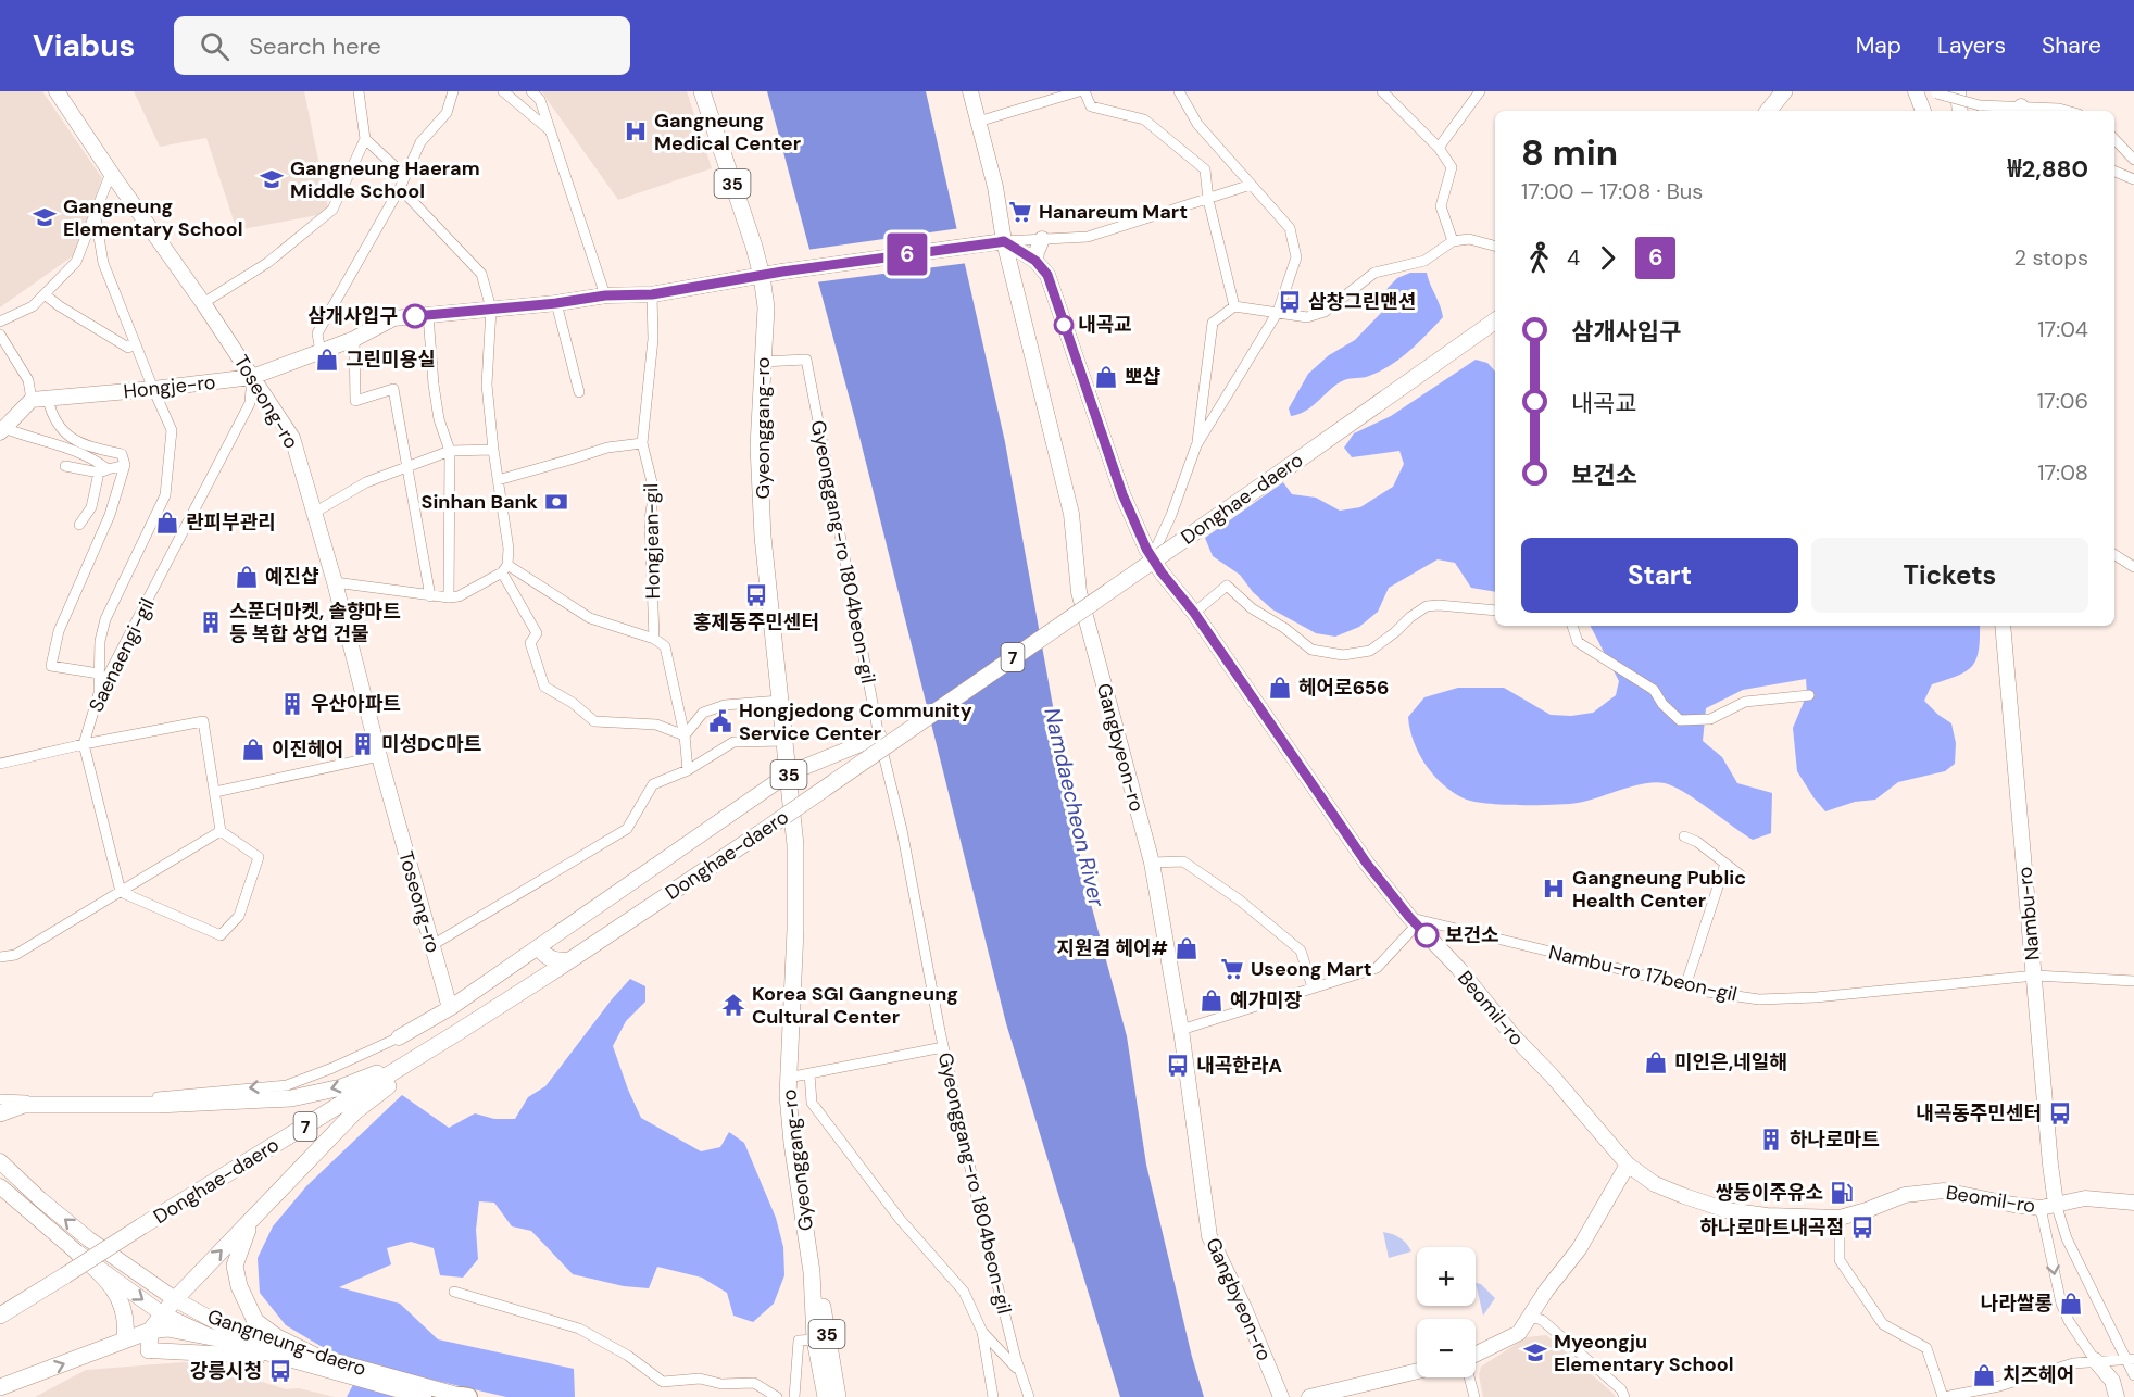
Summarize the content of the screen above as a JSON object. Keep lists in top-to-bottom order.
{
  "streets": {
    "main road": [
      "35",
      "Gyeonggang-ro",
      "Donghae-daero",
      "7"
    ],
    "street": [
      "Hongje-ro",
      "Toseong-ro",
      "Hongjean-gil",
      "Gyeonggang-ro 1804beon-gil",
      "Saenaengi-gil",
      "Gangbyeon-ro",
      "Nambu-ro",
      "Nambu-ro 17beon-gil",
      "Beomil-ro",
      "Gangneung-daero"
    ]
  },
  "crossings": [
    ["Hongje-ro", "Toseong-ro"],
    ["Hongje-ro", "Gyeonggang-ro"],
    ["Hongje-ro", "Saenaengi-gil"],
    ["Hongje-ro", "Gangbyeon-ro"],
    ["Hongje-ro", "Beomil-ro"],
    ["Toseong-ro", "Saenaengi-gil"],
    ["Gyeonggang-ro", "Gyeonggang-ro 1804beon-gil"],
    ["Gangbyeon-ro", "Beomil-ro"],
    ["Nambu-ro", "Nambu-ro 17beon-gil"],
    ["Nambu-ro", "Beomil-ro"],
    ["Nambu-ro 17beon-gil", "Beomil-ro"]
  ],
  "water": ["Namdaecheon River"],
  "places": {
    "hospital": ["Gangneung Medical Center", "Gangneung Public Health Center"],
    "school or university": ["Gangneung Haeram Middle School", "Gangneung Elementary School", "Myeongju Elementary School"],
    "supermarket": ["Hanareum Mart", "Useong Mart"],
    "bus stop": [
      "삼창그린맨션",
      "홍제동주민센터",
      "내곡한라A",
      "내곡동주민센터",
      "하나로마트내곡점",
      "강릉시청"
    ],
    "other": ["삼개사입구", "내곡교", "보건소"],
    "shop": [
      "그린미용실",
      "뽀샵",
      "란피부관리",
      "예진샵",
      "헤어로656",
      "이진헤어",
      "지원겸 헤어#",
      "예가미장",
      "미인은,네일해",
      "나라쌀롱",
      "치즈헤어"
    ],
    "bank": ["Sinhan Bank"],
    "building": [
      "스푼더마켓, 솔향마트 등 복합 상업 건물",
      "우산아파트",
      "미성DC마트",
      "하나로마트"
    ],
    "public building": ["Hongjedong Community Service Center"],
    "temple": ["Korea SGI Gangneung Cultural Center"],
    "fuel station": ["쌍둥이주유소"]
  },
  "lines": ["bus line 6"],
  "page": {
    "header": "Viabus",
    "search": "Search here",
    "nav": ["Map", "Layers", "Share"],
    "on_map": "6",
    "heading": ["8 min", "17:00 – 17:08 · Bus", "₩2,880"],
    "legs": ["4", "6", "2 stops"],
    "list": [
      {
        "name": "삼개사입구",
        "value": "17:04"
      },
      {
        "name": "내곡교",
        "value": "17:06"
      },
      {
        "name": "보건소",
        "value": "17:08"
      }
    ],
    "buttons": ["Start", "Tickets"],
    "map_buttons": ["+", "−"]
  }
}
